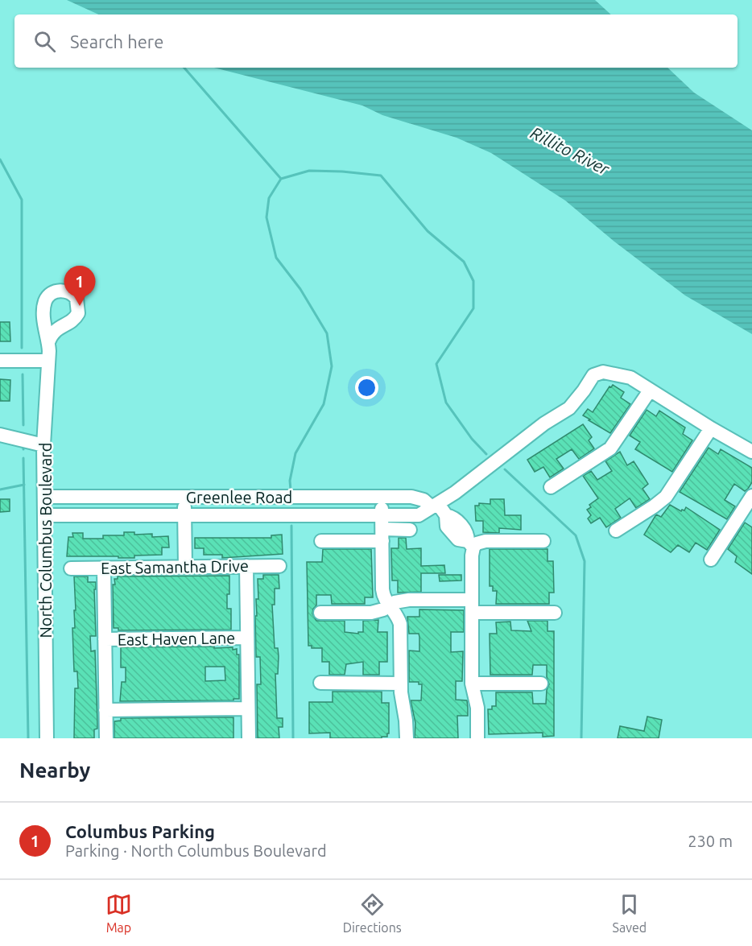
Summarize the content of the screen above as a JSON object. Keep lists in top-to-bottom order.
{
  "streets": {
    "street": [
      "Greenlee Road",
      "North Columbus Boulevard",
      "East Samantha Drive",
      "East Haven Lane"
    ]
  },
  "crossings": [
    ["Greenlee Road", "North Columbus Boulevard"]
  ],
  "water": ["Rillito River"],
  "page": {
    "search": "Search here",
    "pins": "1",
    "heading": "Nearby",
    "list": [
      {
        "mark": "1",
        "name": "Columbus Parking",
        "note": "Parking · North Columbus Boulevard",
        "value": "230 m"
      }
    ],
    "nav": ["Map", "Directions", "Saved"]
  }
}
